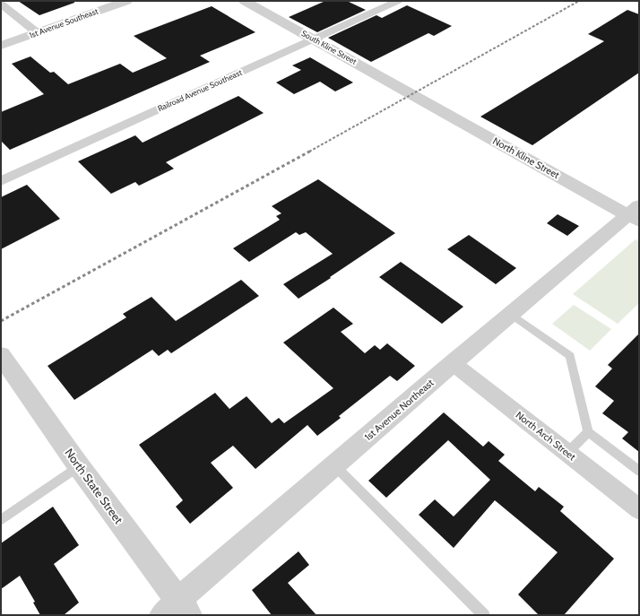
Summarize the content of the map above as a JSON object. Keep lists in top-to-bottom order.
{
  "streets": {
    "street": [
      "1st Avenue Southeast",
      "South Kline Street",
      "Railroad Avenue Southeast",
      "North Kline Street",
      "1st Avenue Northeast",
      "North Arch Street",
      "North State Street"
    ]
  },
  "crossings": [
    ["South Kline Street", "Railroad Avenue Southeast"],
    ["South Kline Street", "North Kline Street"],
    ["North Kline Street", "1st Avenue Northeast"],
    ["1st Avenue Northeast", "North Arch Street"],
    ["1st Avenue Northeast", "North State Street"]
  ]
}
